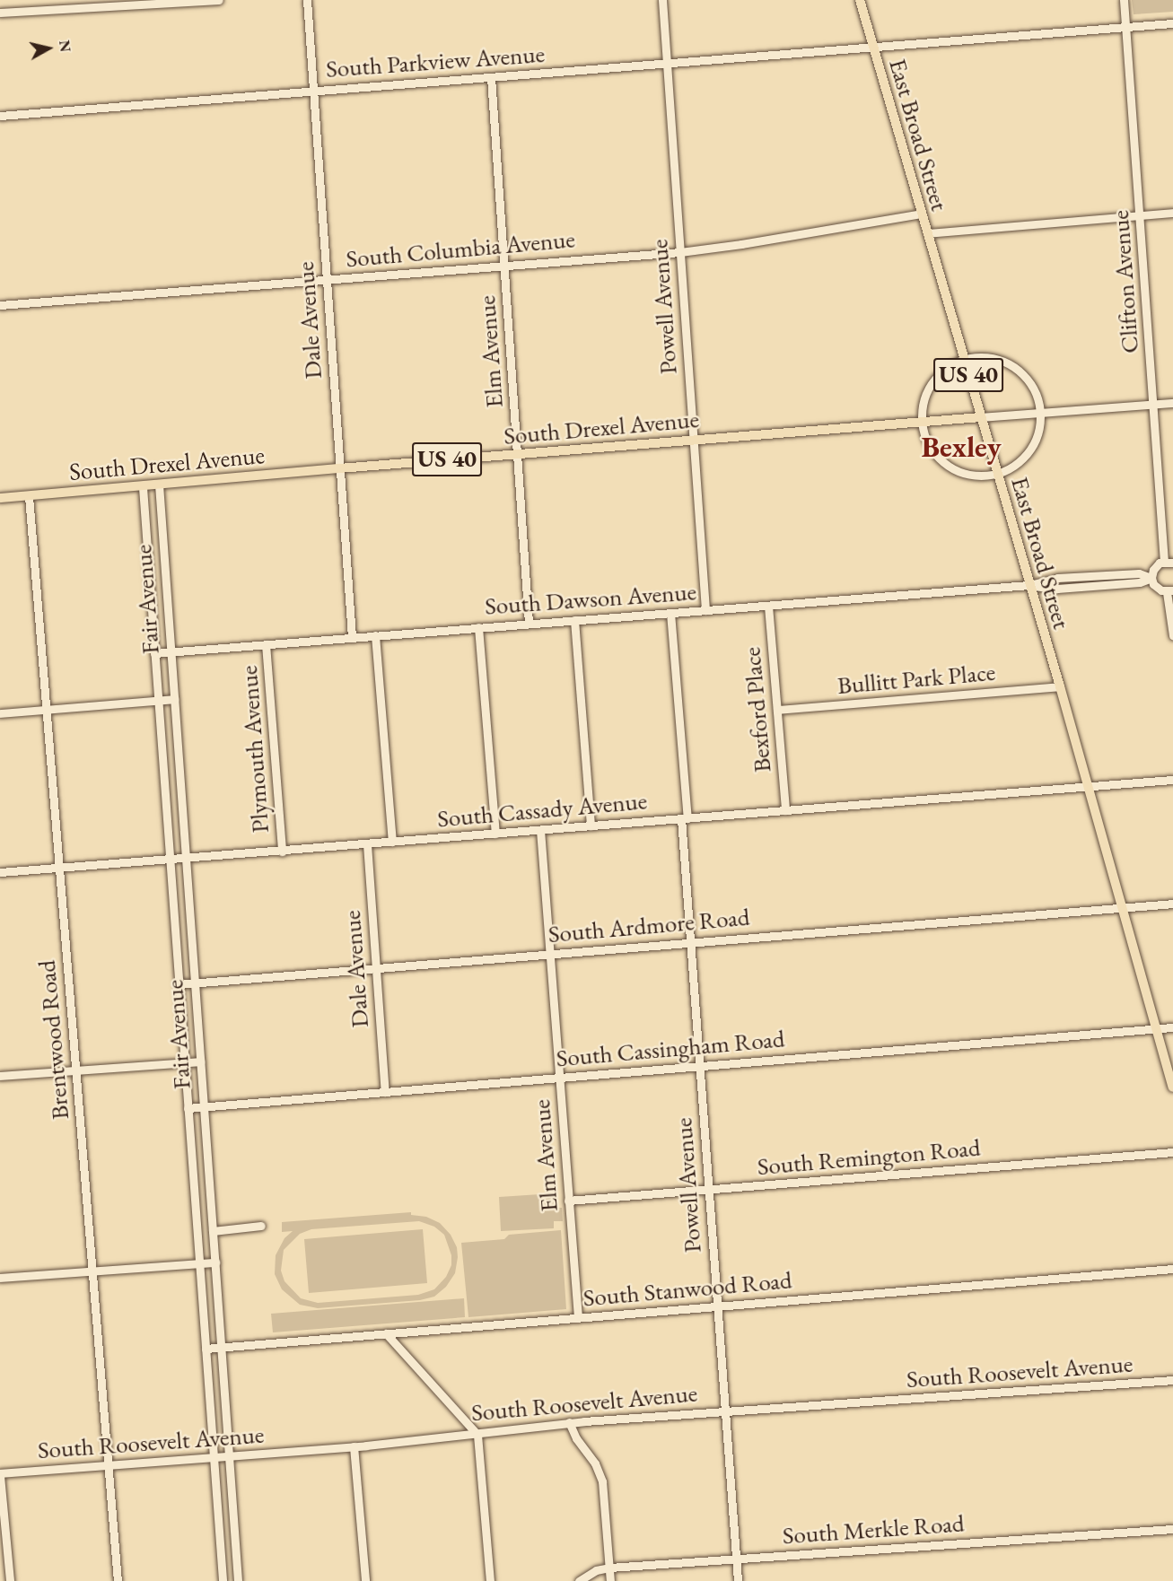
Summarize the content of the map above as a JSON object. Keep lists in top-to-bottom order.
{
  "streets": {
    "main road": ["East Broad Street", "US 40", "South Drexel Avenue"],
    "street": [
      "South Parkview Avenue",
      "South Columbia Avenue",
      "Clifton Avenue",
      "Powell Avenue",
      "Dale Avenue",
      "Elm Avenue",
      "South Dawson Avenue",
      "Fair Avenue",
      "Bullitt Park Place",
      "Bexford Place",
      "Plymouth Avenue",
      "South Cassady Avenue",
      "South Ardmore Road",
      "Brentwood Road",
      "South Cassingham Road",
      "South Remington Road",
      "South Stanwood Road",
      "South Roosevelt Avenue",
      "South Merkle Road"
    ]
  },
  "crossings": [
    ["South Parkview Avenue", "East Broad Street"],
    ["South Parkview Avenue", "Clifton Avenue"],
    ["South Parkview Avenue", "Powell Avenue"],
    ["South Parkview Avenue", "Dale Avenue"],
    ["South Parkview Avenue", "Elm Avenue"],
    ["East Broad Street", "South Columbia Avenue"],
    ["East Broad Street", "South Drexel Avenue"],
    ["East Broad Street", "South Dawson Avenue"],
    ["East Broad Street", "Bullitt Park Place"],
    ["East Broad Street", "South Cassady Avenue"],
    ["East Broad Street", "South Ardmore Road"],
    ["East Broad Street", "South Cassingham Road"],
    ["South Columbia Avenue", "Powell Avenue"],
    ["South Columbia Avenue", "Dale Avenue"],
    ["South Columbia Avenue", "Elm Avenue"],
    ["Powell Avenue", "South Drexel Avenue"],
    ["Powell Avenue", "South Dawson Avenue"],
    ["Powell Avenue", "South Cassady Avenue"],
    ["Powell Avenue", "South Ardmore Road"],
    ["Powell Avenue", "South Cassingham Road"],
    ["Powell Avenue", "South Remington Road"],
    ["Powell Avenue", "South Stanwood Road"],
    ["Powell Avenue", "South Roosevelt Avenue"],
    ["Powell Avenue", "South Merkle Road"],
    ["Dale Avenue", "South Drexel Avenue"],
    ["Dale Avenue", "South Dawson Avenue"],
    ["Dale Avenue", "South Cassady Avenue"],
    ["Dale Avenue", "South Ardmore Road"],
    ["Dale Avenue", "South Cassingham Road"],
    ["Elm Avenue", "South Drexel Avenue"],
    ["Elm Avenue", "South Dawson Avenue"],
    ["Elm Avenue", "South Cassady Avenue"],
    ["Elm Avenue", "South Ardmore Road"],
    ["Elm Avenue", "South Cassingham Road"],
    ["Elm Avenue", "South Remington Road"],
    ["Elm Avenue", "South Stanwood Road"],
    ["South Drexel Avenue", "Fair Avenue"],
    ["South Drexel Avenue", "Brentwood Road"],
    ["South Dawson Avenue", "Fair Avenue"],
    ["South Dawson Avenue", "Bexford Place"],
    ["South Dawson Avenue", "Plymouth Avenue"],
    ["Fair Avenue", "South Cassady Avenue"],
    ["Fair Avenue", "South Ardmore Road"],
    ["Fair Avenue", "South Cassingham Road"],
    ["Fair Avenue", "South Stanwood Road"],
    ["Fair Avenue", "South Roosevelt Avenue"],
    ["Bullitt Park Place", "Bexford Place"],
    ["Bexford Place", "South Cassady Avenue"],
    ["Plymouth Avenue", "South Cassady Avenue"],
    ["South Cassady Avenue", "Brentwood Road"],
    ["Brentwood Road", "South Roosevelt Avenue"]
  ],
  "districts": ["Bexley"],
  "north": "right"
}
